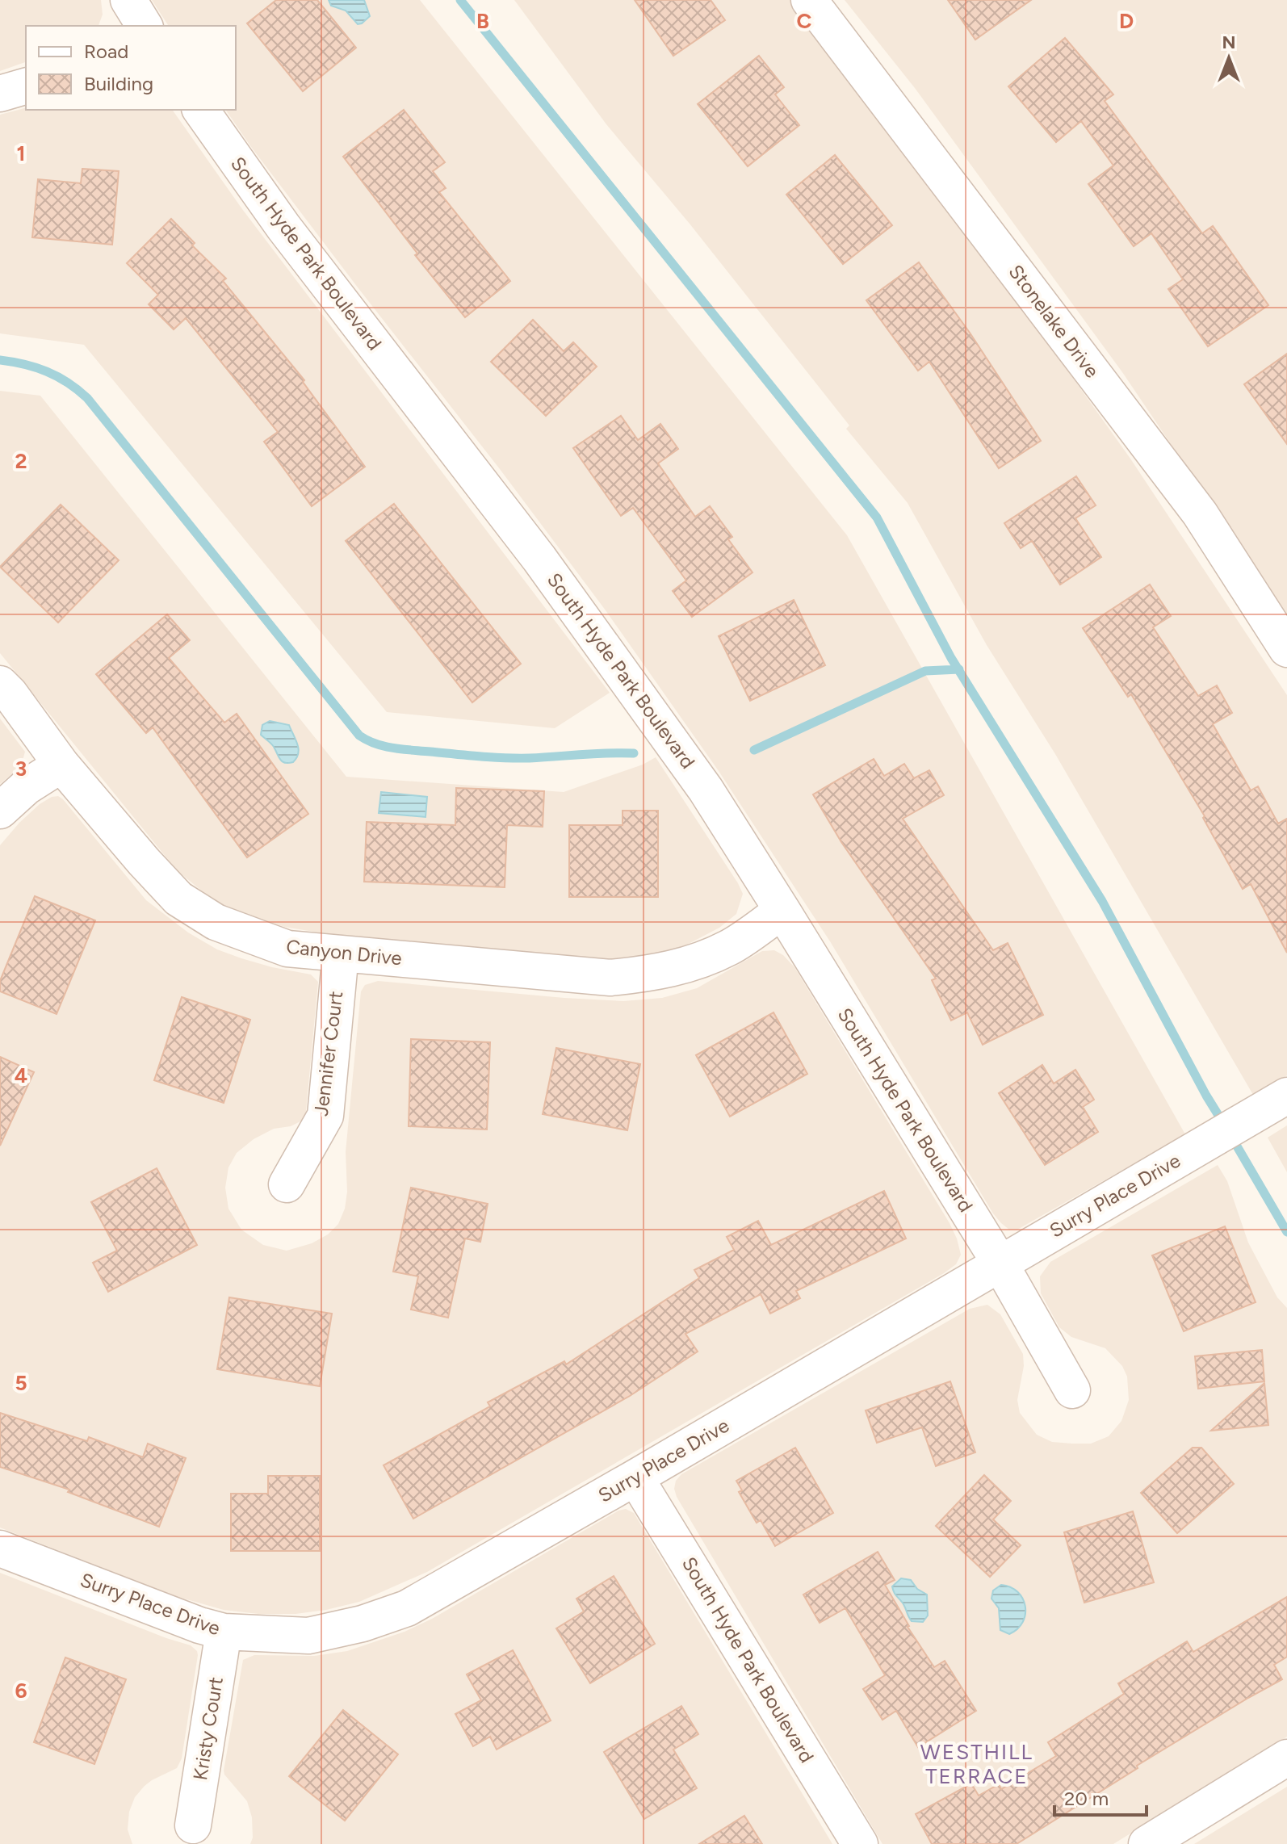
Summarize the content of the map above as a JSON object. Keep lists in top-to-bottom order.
{
  "streets": {
    "street": [
      "South Hyde Park Boulevard",
      "Stonelake Drive",
      "Canyon Drive",
      "Jennifer Court",
      "Surry Place Drive",
      "Kristy Court"
    ]
  },
  "crossings": [
    ["South Hyde Park Boulevard", "Canyon Drive"],
    ["South Hyde Park Boulevard", "Surry Place Drive"],
    ["Canyon Drive", "Jennifer Court"],
    ["Surry Place Drive", "Kristy Court"]
  ],
  "districts": ["WESTHILL TERRACE"],
  "legend": ["Road", "Building"],
  "scale_bar": "20 m",
  "north": "top",
  "grid": {
    "columns": ["B", "C", "D"],
    "rows": [
      "1",
      "2",
      "3",
      "4",
      "5",
      "6"
    ]
  }
}
